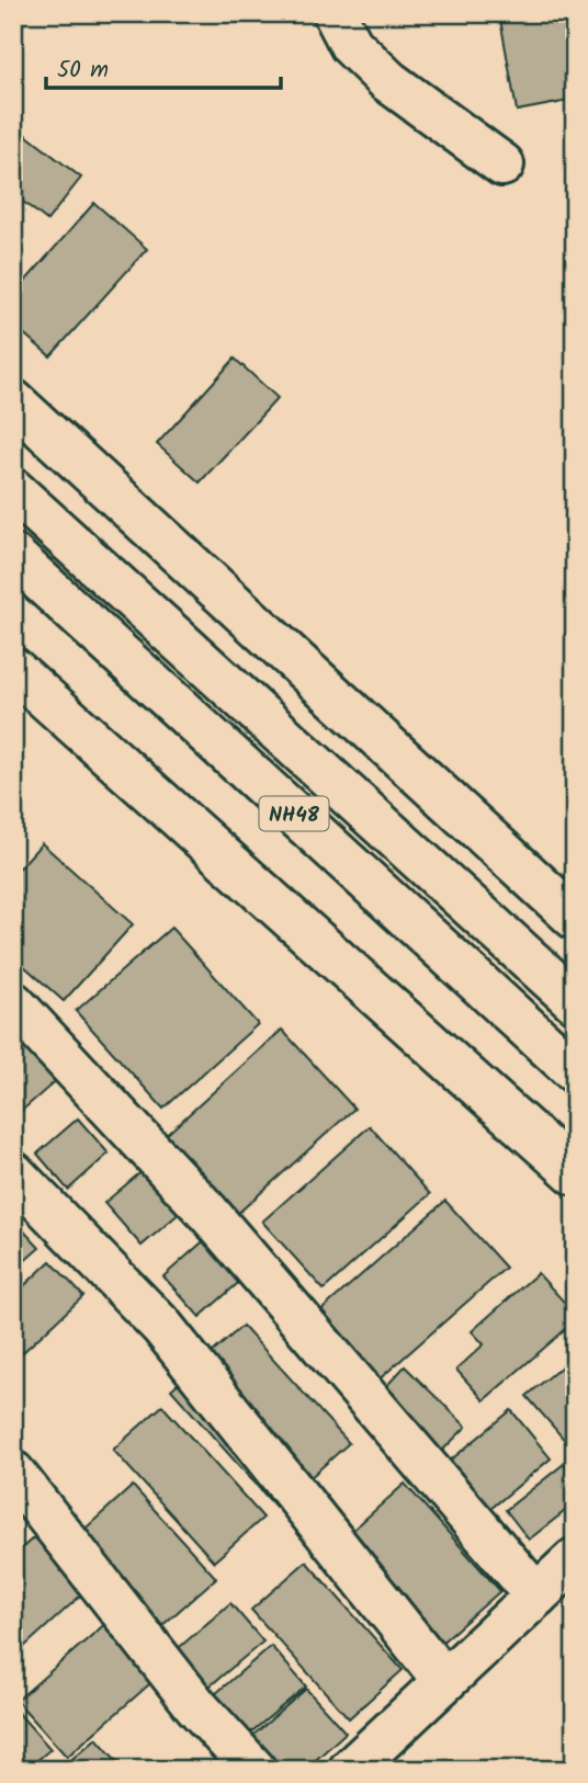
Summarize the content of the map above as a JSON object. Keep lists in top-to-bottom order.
{
  "streets": {
    "main road": ["NH48"]
  },
  "scale_bar": "50 m"
}
